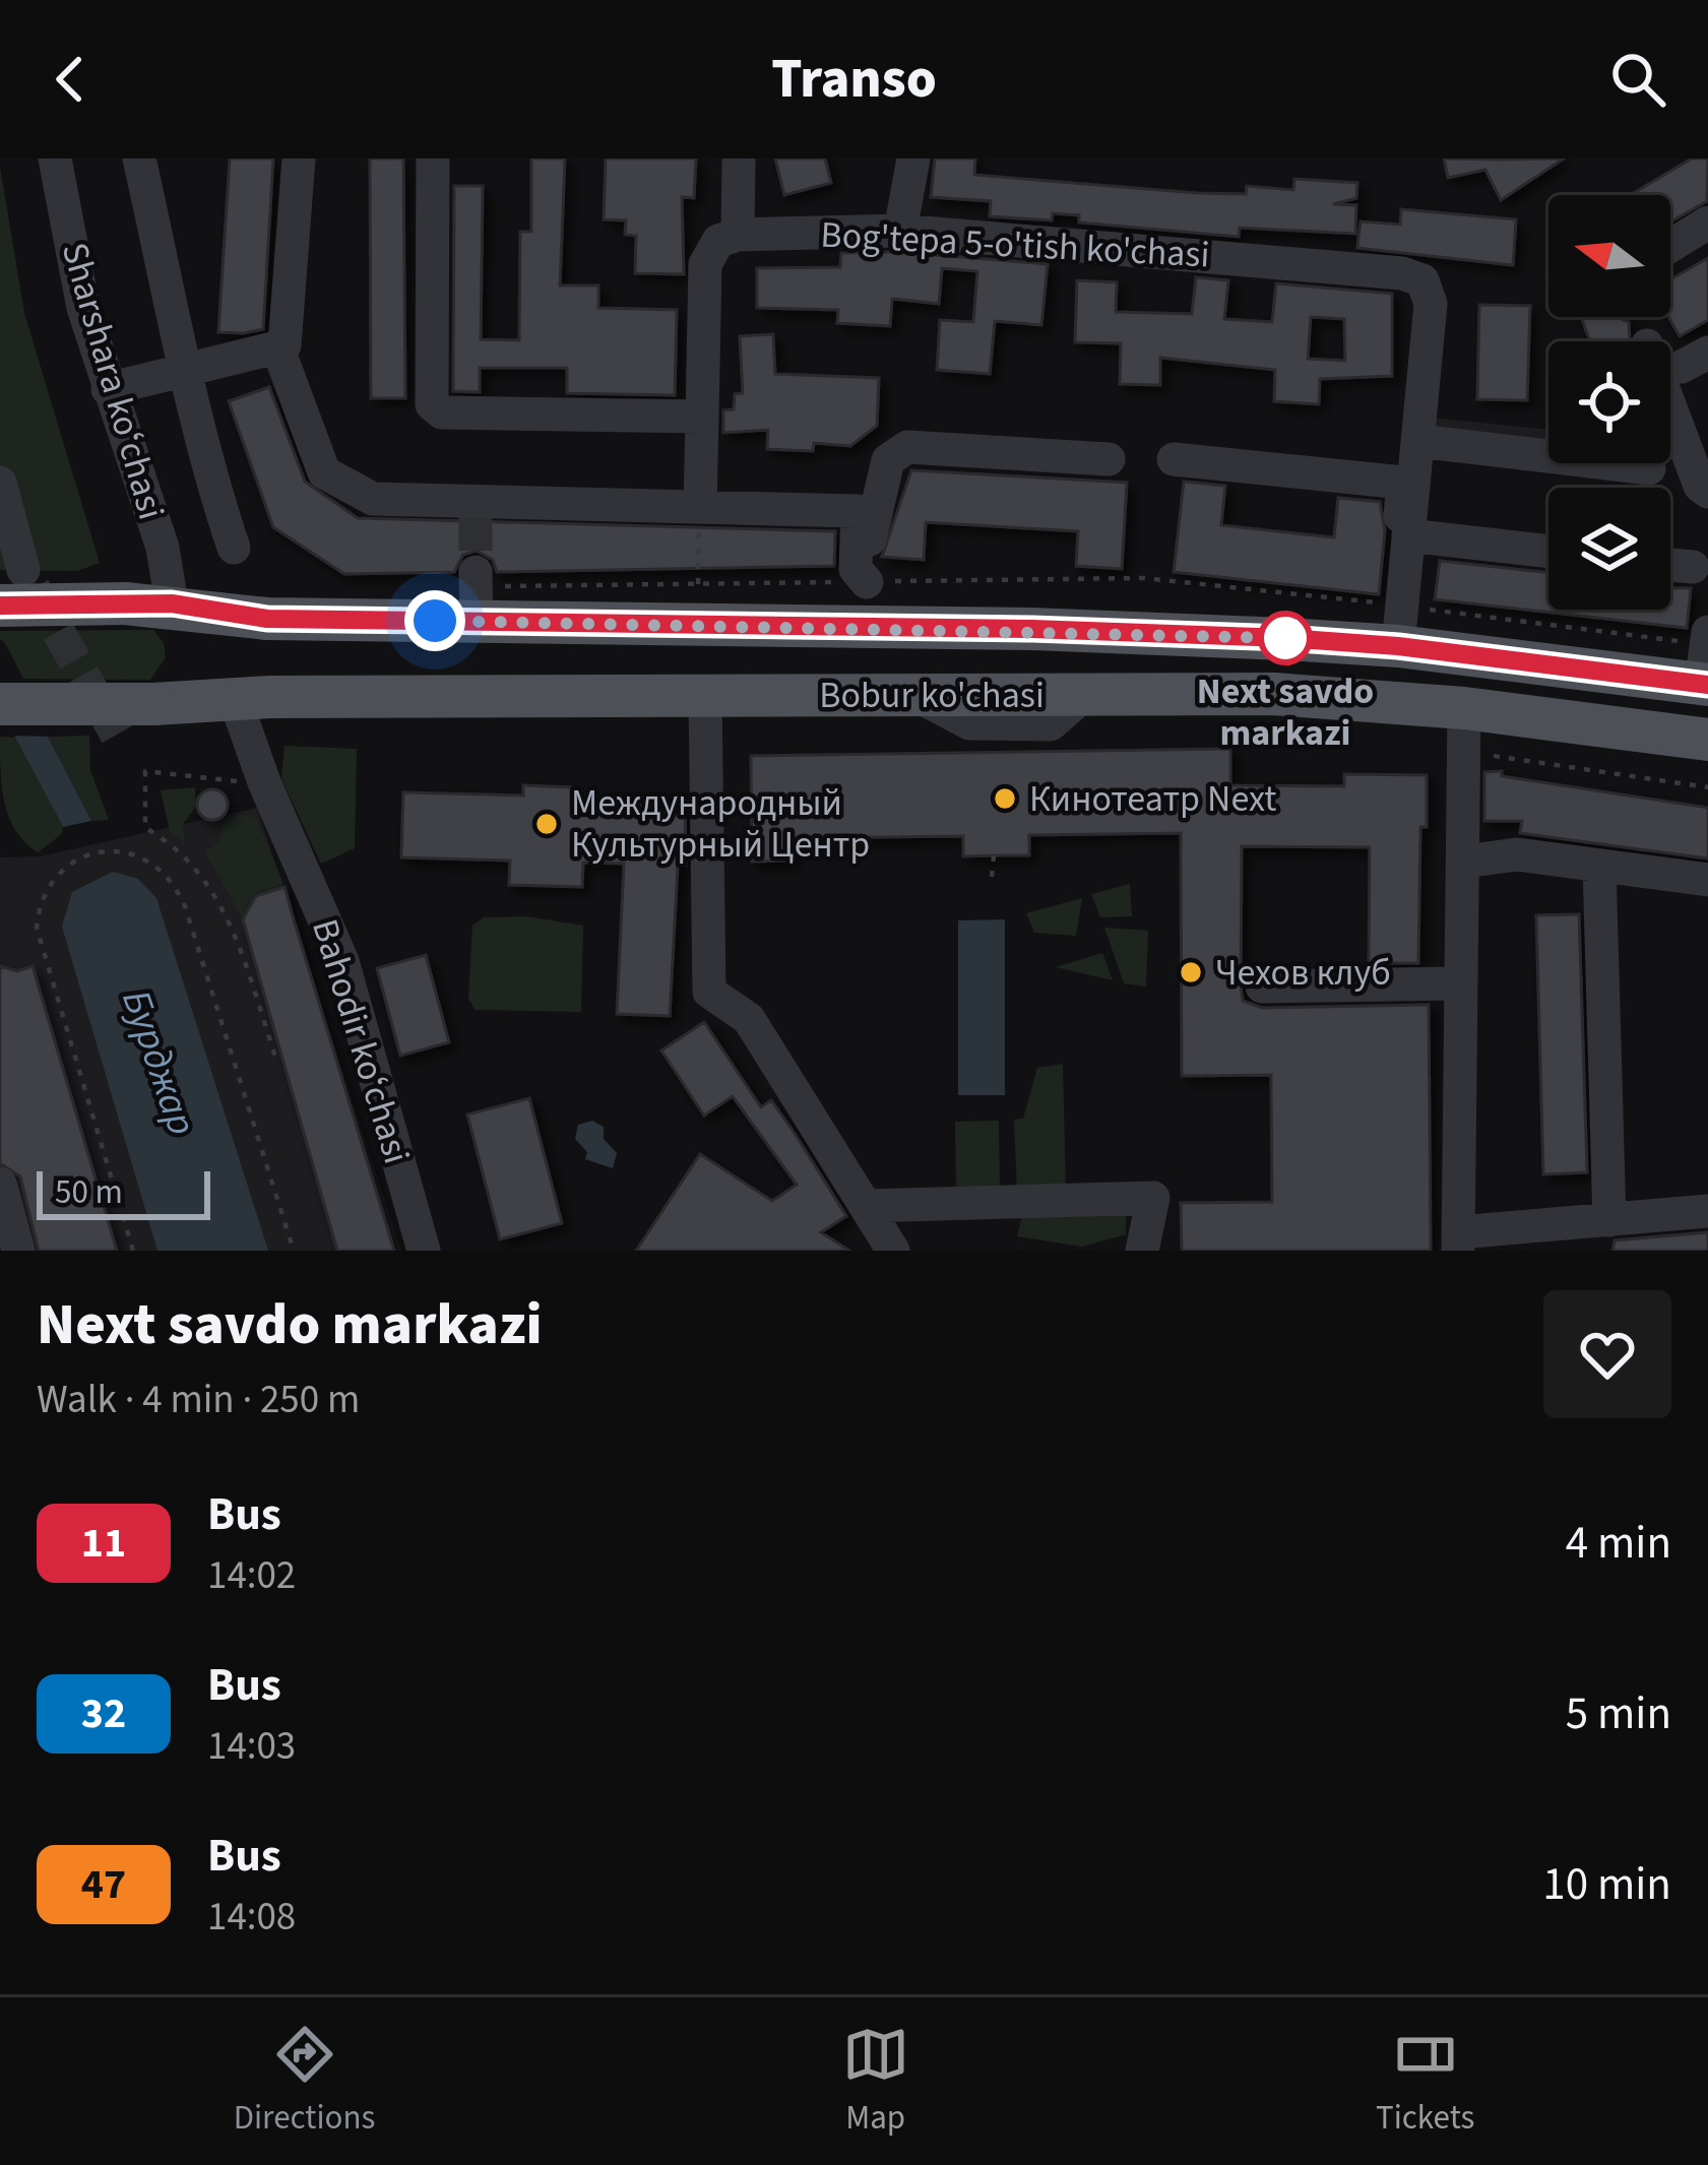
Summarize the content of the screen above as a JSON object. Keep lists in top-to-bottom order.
{
  "streets": {
    "main road": ["Bobur ko'chasi"],
    "street": ["Bog'tepa 5-o'tish ko'chasi", "Sharshara koʻchasi", "Bahodir koʻchasi"]
  },
  "crossings": [
    ["Bog'tepa 5-o'tish ko'chasi", "Bobur ko'chasi"],
    ["Sharshara koʻchasi", "Bobur ko'chasi"],
    ["Bobur ko'chasi", "Bahodir koʻchasi"]
  ],
  "water": ["Бурджар"],
  "places": [
    "Next savdo markazi",
    "Кинотеатр Next",
    "Международный Культурный Центр",
    "Чехов клуб"
  ],
  "lines": ["bus line 11"],
  "scale_bar": "50 m",
  "north": "left",
  "page": {
    "header": "Transo",
    "scale": "50 m",
    "heading": ["Next savdo markazi", "Walk · 4 min · 250 m"],
    "list": [
      {
        "mark": "11",
        "name": "Bus",
        "note": "14:02",
        "value": "4 min"
      },
      {
        "mark": "32",
        "name": "Bus",
        "note": "14:03",
        "value": "5 min"
      },
      {
        "mark": "47",
        "name": "Bus",
        "note": "14:08",
        "value": "10 min"
      }
    ],
    "tabs": ["Directions", "Map", "Tickets"]
  }
}
